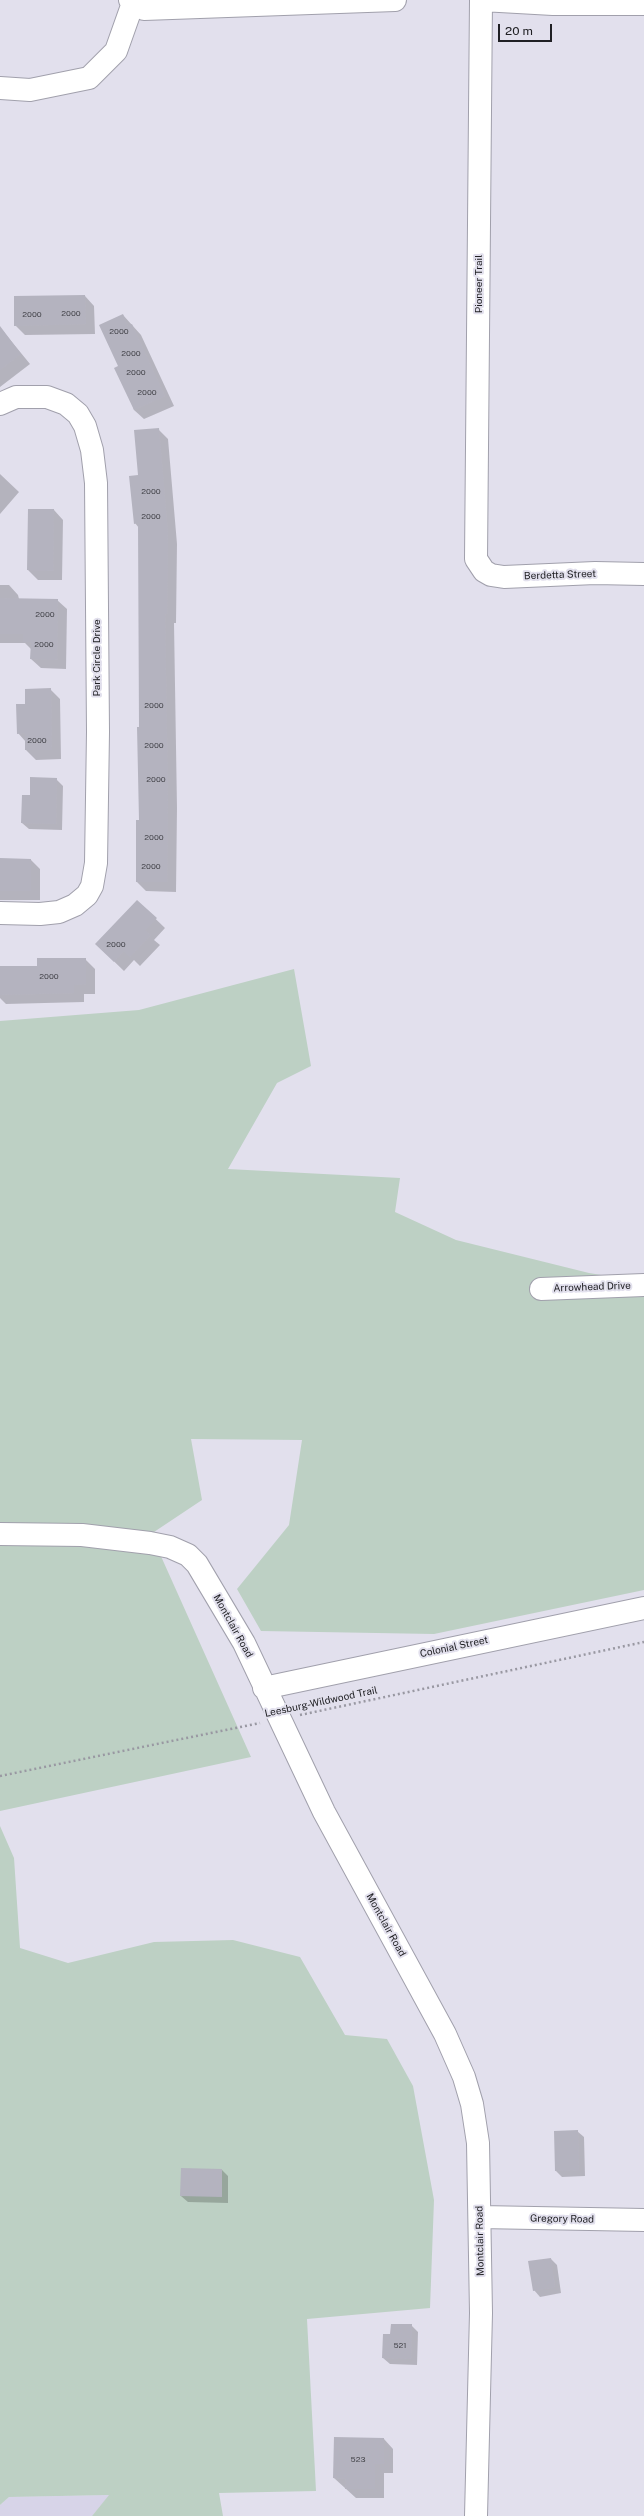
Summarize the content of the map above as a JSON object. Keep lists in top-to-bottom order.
{
  "streets": {
    "street": [
      "Pioneer Trail",
      "Berdetta Street",
      "Park Circle Drive",
      "Arrowhead Drive",
      "Montclair Road",
      "Colonial Street",
      "Gregory Road"
    ],
    "path": ["Leesburg-Wildwood Trail"]
  },
  "crossings": [
    ["Pioneer Trail", "Berdetta Street"],
    ["Montclair Road", "Colonial Street"],
    ["Montclair Road", "Leesburg-Wildwood Trail"],
    ["Montclair Road", "Gregory Road"]
  ],
  "house_numbers": [
    "2000",
    "2000",
    "2000",
    "2000",
    "2000",
    "2000",
    "2000",
    "2000",
    "2000",
    "2000",
    "2000",
    "2000",
    "2000",
    "2000",
    "2000",
    "2000",
    "2000",
    "2000",
    "521",
    "523"
  ],
  "scale_bar": "20 m"
}
